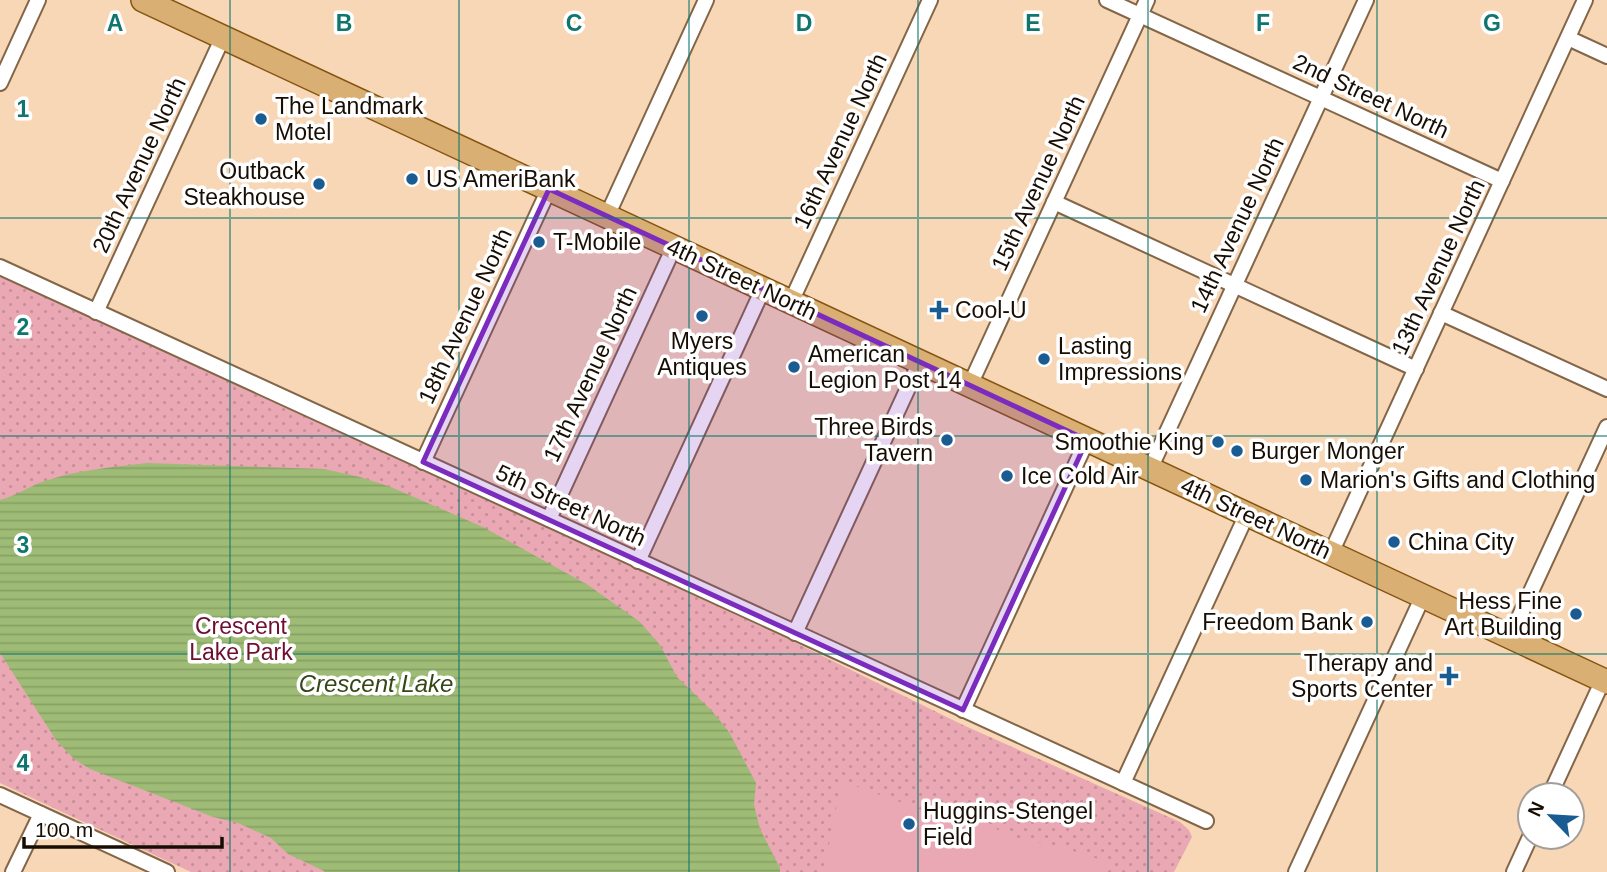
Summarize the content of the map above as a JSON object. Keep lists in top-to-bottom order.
{
  "streets": {
    "main road": ["4th Street North"],
    "street": [
      "2nd Street North",
      "16th Avenue North",
      "20th Avenue North",
      "15th Avenue North",
      "14th Avenue North",
      "13th Avenue North",
      "18th Avenue North",
      "17th Avenue North",
      "5th Street North"
    ]
  },
  "crossings": [
    ["2nd Street North", "15th Avenue North"],
    ["2nd Street North", "14th Avenue North"],
    ["2nd Street North", "13th Avenue North"],
    ["16th Avenue North", "4th Street North"],
    ["20th Avenue North", "4th Street North"],
    ["20th Avenue North", "5th Street North"],
    ["15th Avenue North", "4th Street North"],
    ["14th Avenue North", "4th Street North"],
    ["13th Avenue North", "4th Street North"],
    ["4th Street North", "18th Avenue North"],
    ["4th Street North", "17th Avenue North"],
    ["18th Avenue North", "5th Street North"],
    ["17th Avenue North", "5th Street North"]
  ],
  "water": ["Crescent Lake"],
  "parks": ["Crescent Lake Park"],
  "places": {
    "other": [
      "The Landmark Motel",
      "US AmeriBank",
      "Outback Steakhouse",
      "T-Mobile",
      "Myers Antiques",
      "Lasting Impressions",
      "American Legion Post 14",
      "Three Birds Tavern",
      "Smoothie King",
      "Burger Monger",
      "Ice Cold Air",
      "Marion's Gifts and Clothing",
      "China City",
      "Hess Fine Art Building",
      "Freedom Bank",
      "Huggins-Stengel Field"
    ],
    "health": ["Cool-U", "Therapy and Sports Center"]
  },
  "scale_bar": "100 m",
  "north": "top left",
  "grid": {
    "columns": [
      "A",
      "B",
      "C",
      "D",
      "E",
      "F",
      "G"
    ],
    "rows": [
      "1",
      "2",
      "3",
      "4"
    ]
  }
}
